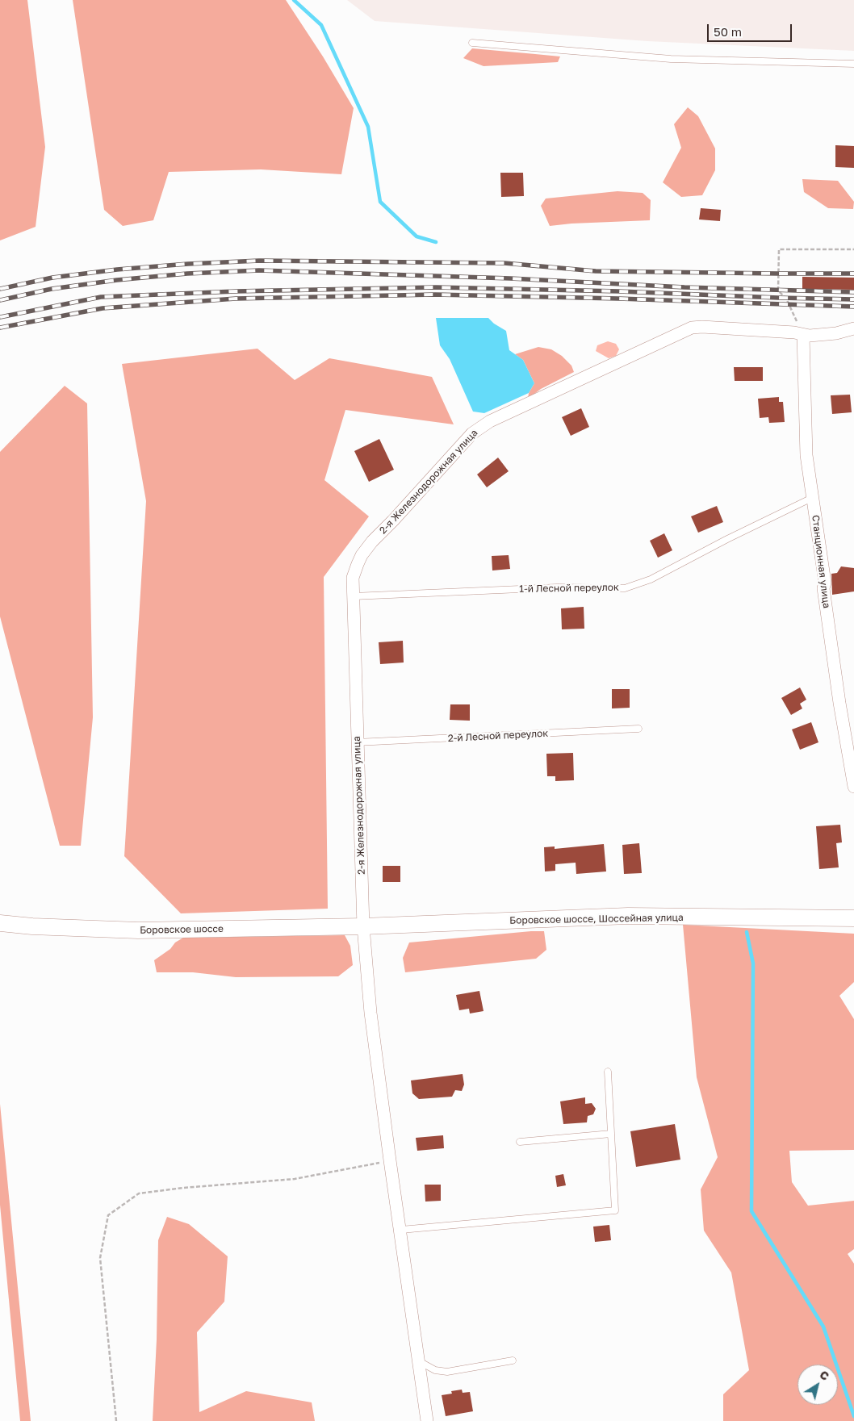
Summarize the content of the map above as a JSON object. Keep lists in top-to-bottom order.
{
  "streets": {
    "main road": ["Боровское шоссе, Шоссейная улица", "Боровское шоссе"],
    "street": ["2-я Железнодорожная улица", "Станционная улица"],
    "lane": ["1-й Лесной переулок", "2-й Лесной переулок"]
  },
  "crossings": [
    ["2-я Железнодорожная улица", "Станционная улица"],
    ["2-я Железнодорожная улица", "1-й Лесной переулок"],
    ["2-я Железнодорожная улица", "2-й Лесной переулок"],
    ["2-я Железнодорожная улица", "Боровское шоссе, Шоссейная улица"],
    ["2-я Железнодорожная улица", "Боровское шоссе"],
    ["Станционная улица", "1-й Лесной переулок"],
    ["Боровское шоссе, Шоссейная улица", "Боровское шоссе"]
  ],
  "scale_bar": "50 m",
  "north": "top right"
}
